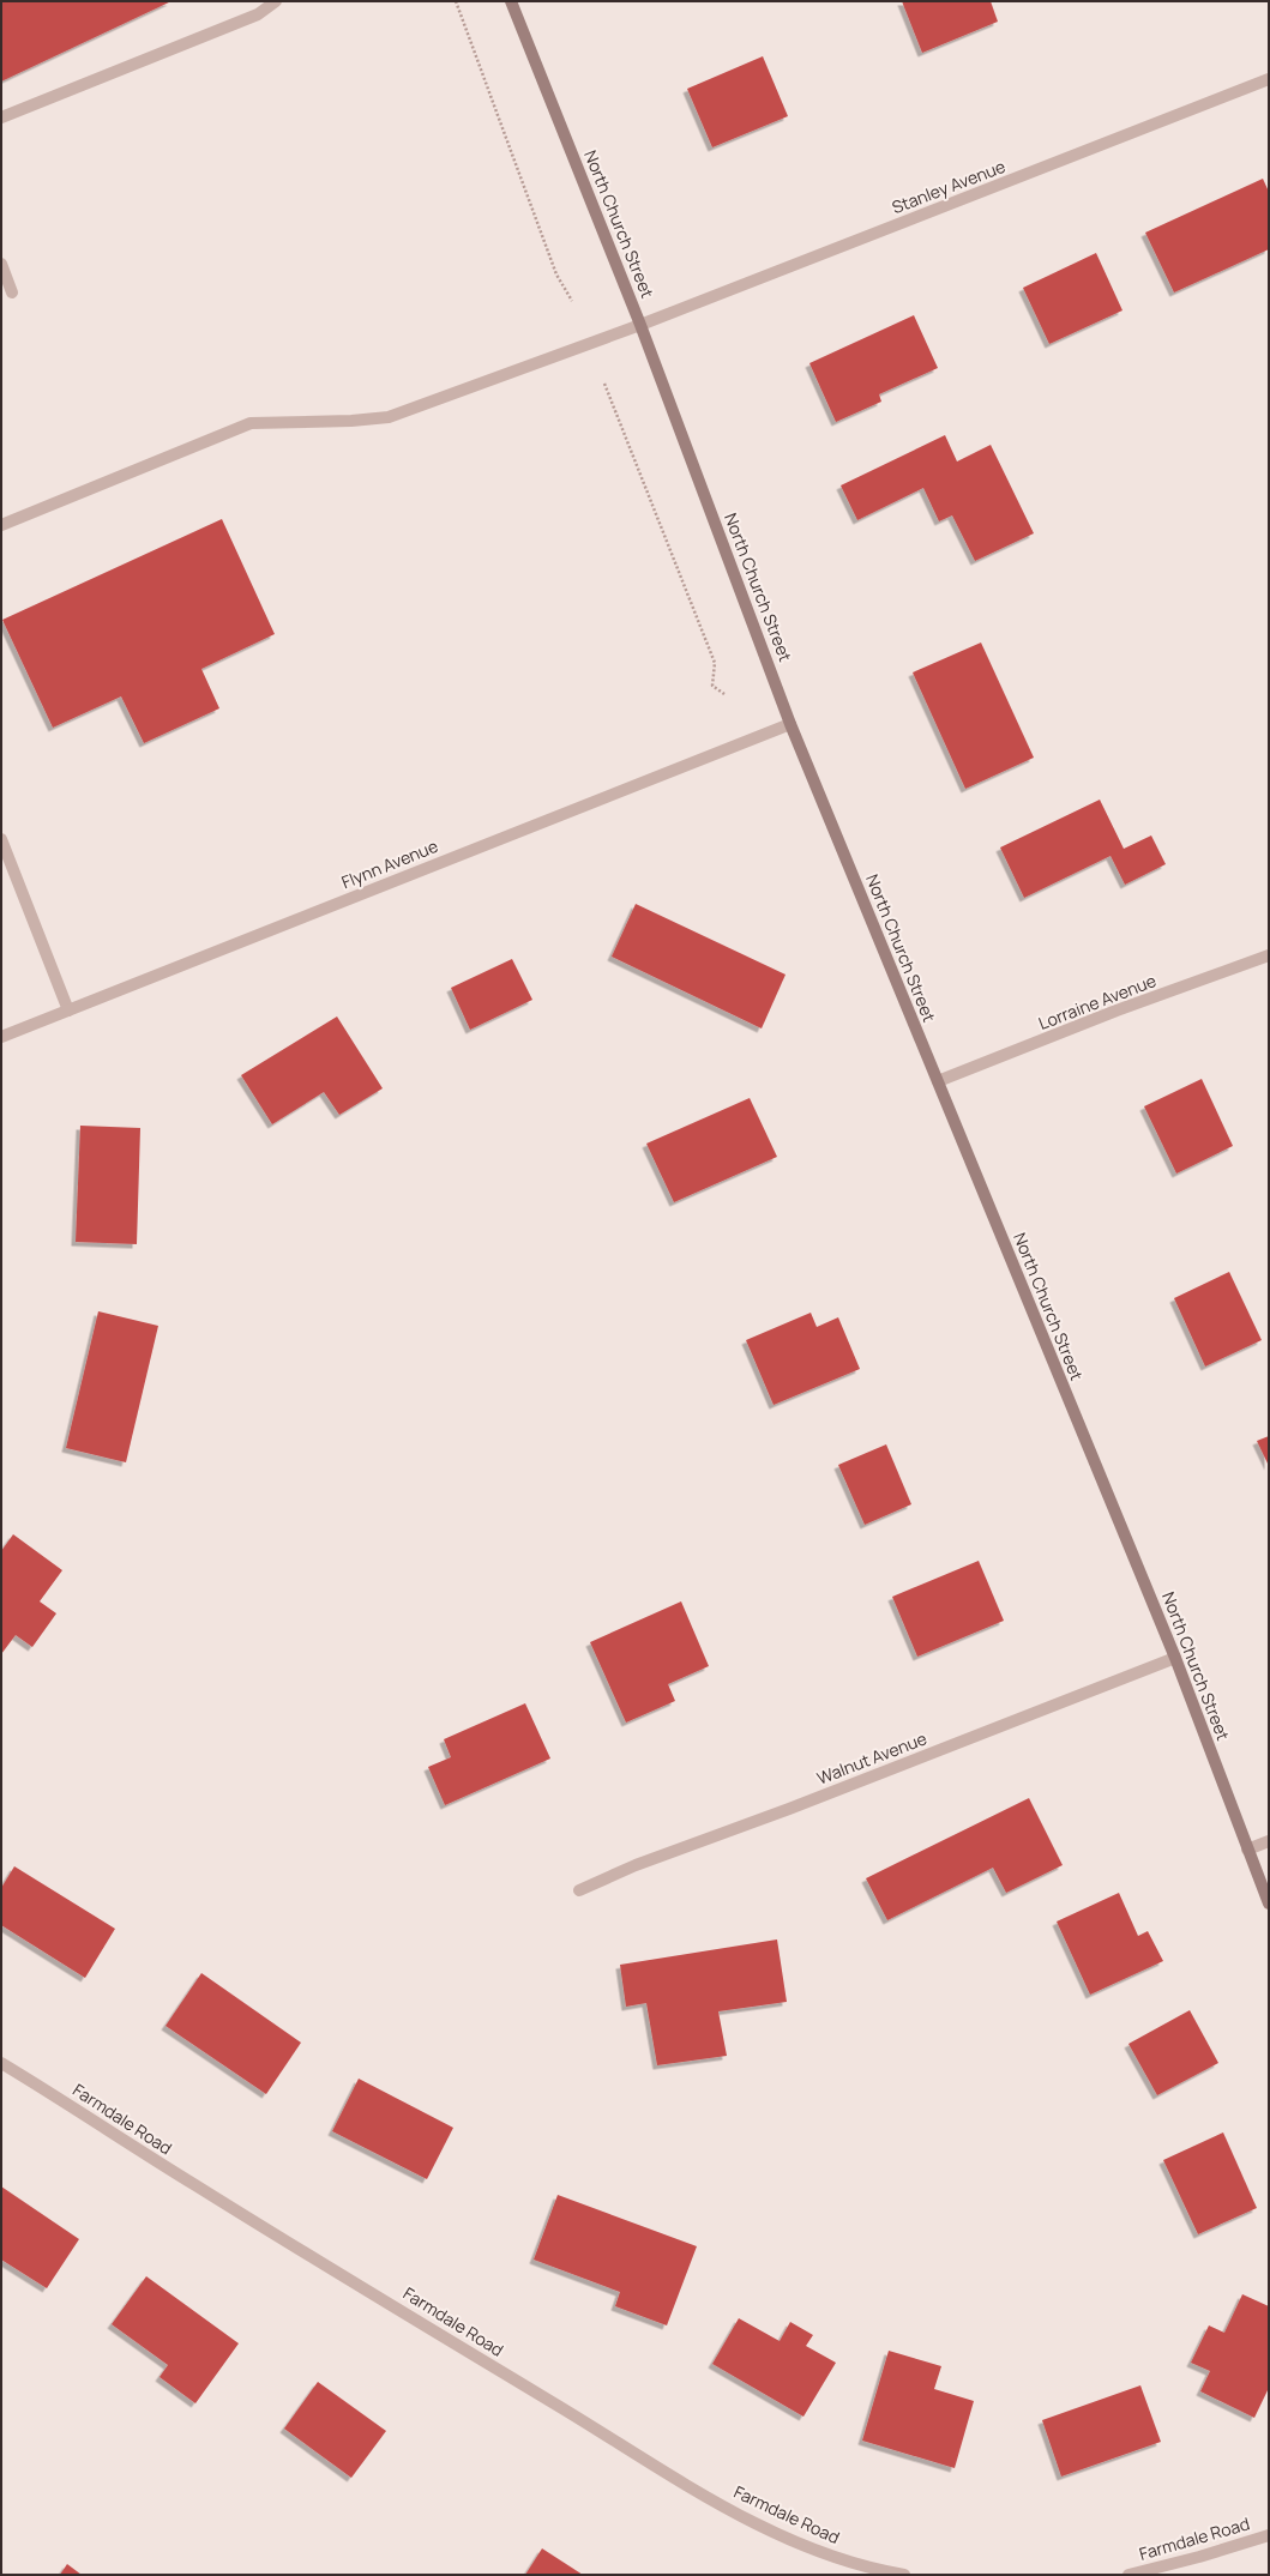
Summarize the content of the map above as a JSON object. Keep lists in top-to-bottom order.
{
  "streets": {
    "main road": ["North Church Street"],
    "street": [
      "Stanley Avenue",
      "Flynn Avenue",
      "Lorraine Avenue",
      "Walnut Avenue",
      "Farmdale Road"
    ]
  },
  "crossings": [
    ["Stanley Avenue", "North Church Street"],
    ["North Church Street", "Flynn Avenue"],
    ["North Church Street", "Lorraine Avenue"],
    ["North Church Street", "Walnut Avenue"]
  ]
}
